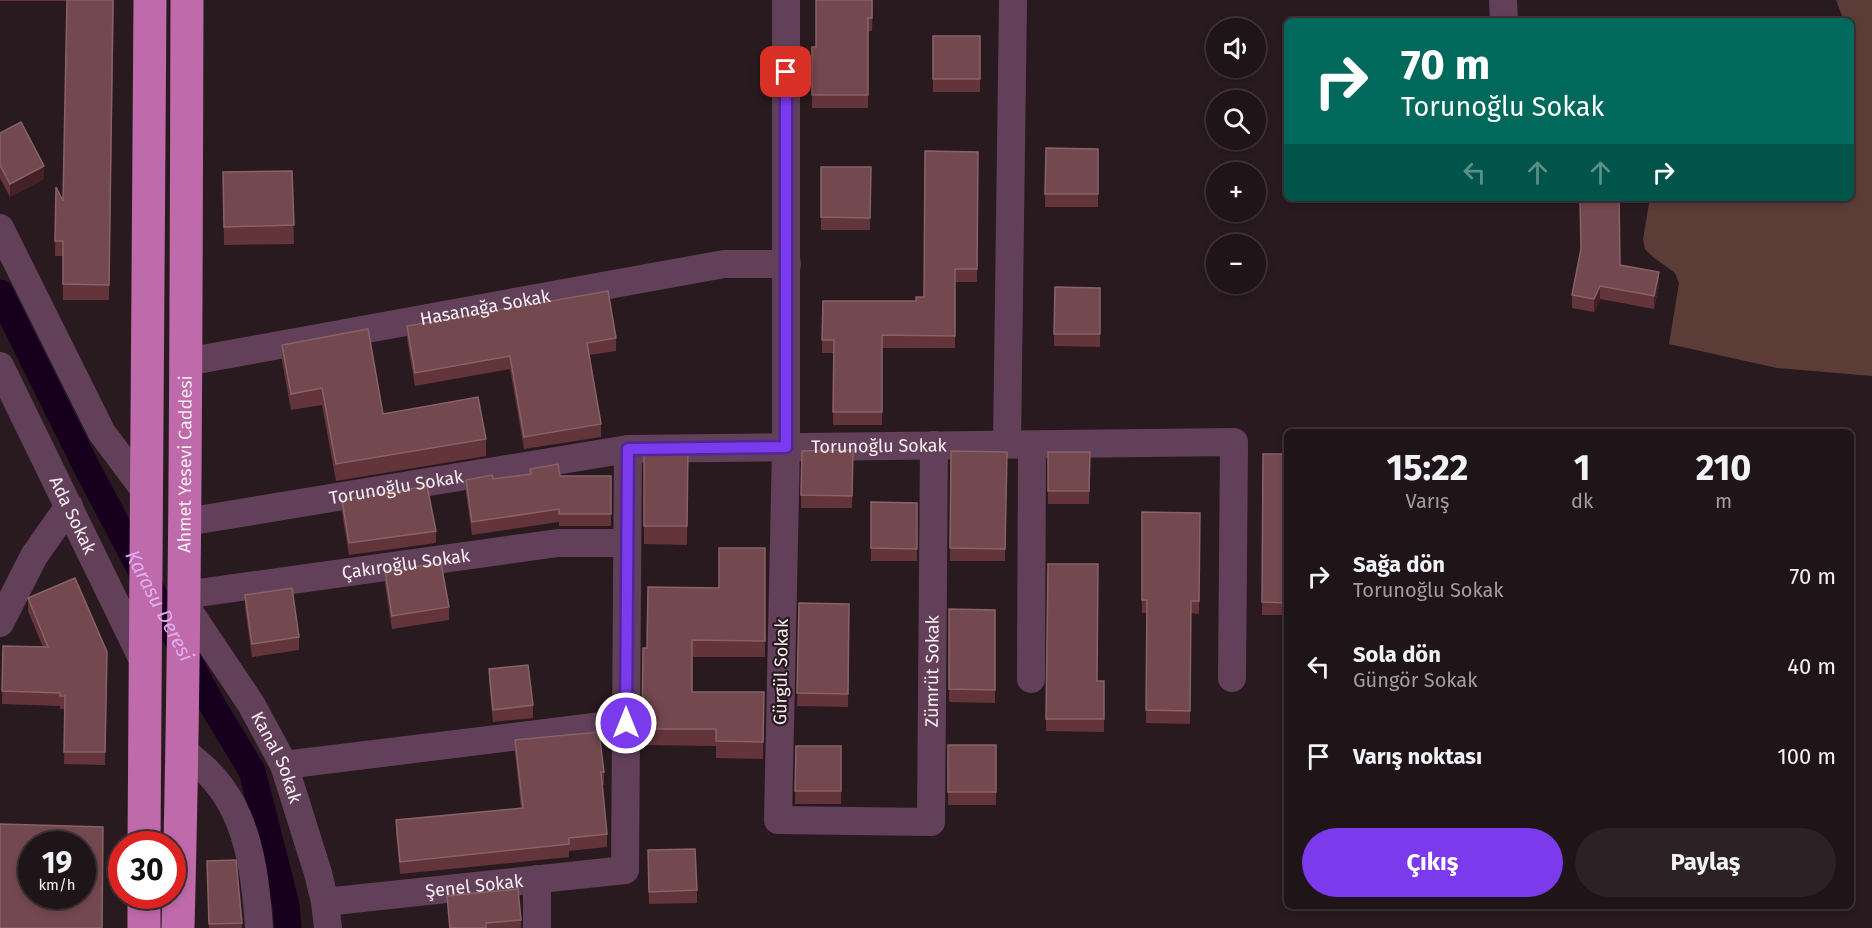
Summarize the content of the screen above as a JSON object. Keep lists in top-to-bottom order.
{
  "streets": {
    "highway": ["Ahmet Yesevi Caddesi"],
    "street": [
      "Hasanağa Sokak",
      "Torunoğlu Sokak",
      "Ada Sokak",
      "Çakıroğlu Sokak",
      "Zümrüt Sokak",
      "Gürgül Sokak",
      "Kanal Sokak",
      "Şenel Sokak"
    ]
  },
  "crossings": [
    ["Hasanağa Sokak", "Ahmet Yesevi Caddesi"],
    ["Torunoğlu Sokak", "Ahmet Yesevi Caddesi"],
    ["Torunoğlu Sokak", "Zümrüt Sokak"],
    ["Torunoğlu Sokak", "Gürgül Sokak"],
    ["Ahmet Yesevi Caddesi", "Ada Sokak"],
    ["Ahmet Yesevi Caddesi", "Çakıroğlu Sokak"],
    ["Ahmet Yesevi Caddesi", "Kanal Sokak"],
    ["Çakıroğlu Sokak", "Kanal Sokak"],
    ["Zümrüt Sokak", "Gürgül Sokak"],
    ["Kanal Sokak", "Şenel Sokak"]
  ],
  "water": ["Karasu Deresi"],
  "page": {
    "map_buttons": ["+", "−"],
    "turn": ["70 m", "Torunoğlu Sokak"],
    "eta": [
      "15:22",
      "Varış",
      "1",
      "dk",
      "210",
      "m"
    ],
    "list": [
      {
        "name": "Sağa dön",
        "note": "Torunoğlu Sokak",
        "value": "70 m"
      },
      {
        "name": "Sola dön",
        "note": "Güngör Sokak",
        "value": "40 m"
      },
      {
        "name": "Varış noktası",
        "value": "100 m"
      }
    ],
    "buttons": ["Çıkış", "Paylaş"],
    "speed": "19 km/h",
    "limit": "30"
  }
}
